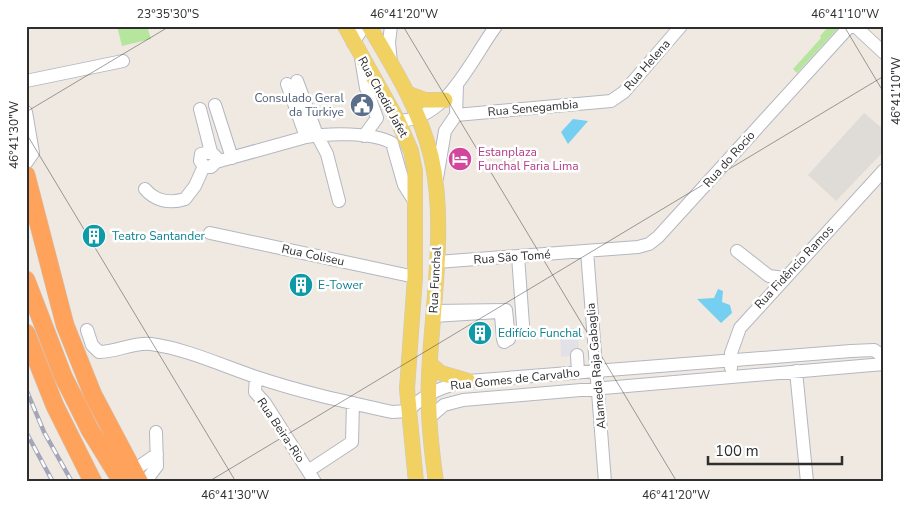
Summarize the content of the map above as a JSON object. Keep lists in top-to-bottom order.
{
  "streets": {
    "main road": ["Rua Chedid Jafet", "Rua Funchal"],
    "street": [
      "Rua Helena",
      "Rua Senegambia",
      "Rua do Rocio",
      "Rua Coliseu",
      "Rua São Tomé",
      "Rua Fidêncio Ramos",
      "Alameda Raja Gabaglia",
      "Rua Gomes de Carvalho",
      "Rua Beira-Rio"
    ]
  },
  "crossings": [
    ["Rua Helena", "Rua Senegambia"],
    ["Rua Chedid Jafet", "Rua Funchal"],
    ["Rua Senegambia", "Rua Funchal"],
    ["Rua do Rocio", "Rua São Tomé"],
    ["Rua do Rocio", "Alameda Raja Gabaglia"],
    ["Rua Coliseu", "Rua Funchal"],
    ["Rua São Tomé", "Rua Funchal"],
    ["Rua São Tomé", "Alameda Raja Gabaglia"],
    ["Rua Fidêncio Ramos", "Rua Gomes de Carvalho"],
    ["Rua Funchal", "Rua Gomes de Carvalho"],
    ["Alameda Raja Gabaglia", "Rua Gomes de Carvalho"]
  ],
  "places": {
    "public building": ["Consulado Geral da Türkiye"],
    "hotel": ["Estanplaza Funchal Faria Lima"],
    "building": ["Teatro Santander", "E-Tower", "Edifício Funchal"]
  },
  "scale_bar": "100 m",
  "coordinates": [
    "23°35'30\"S",
    "46°41'20\"W",
    "46°41'10\"W",
    "46°41'30\"W"
  ]
}
